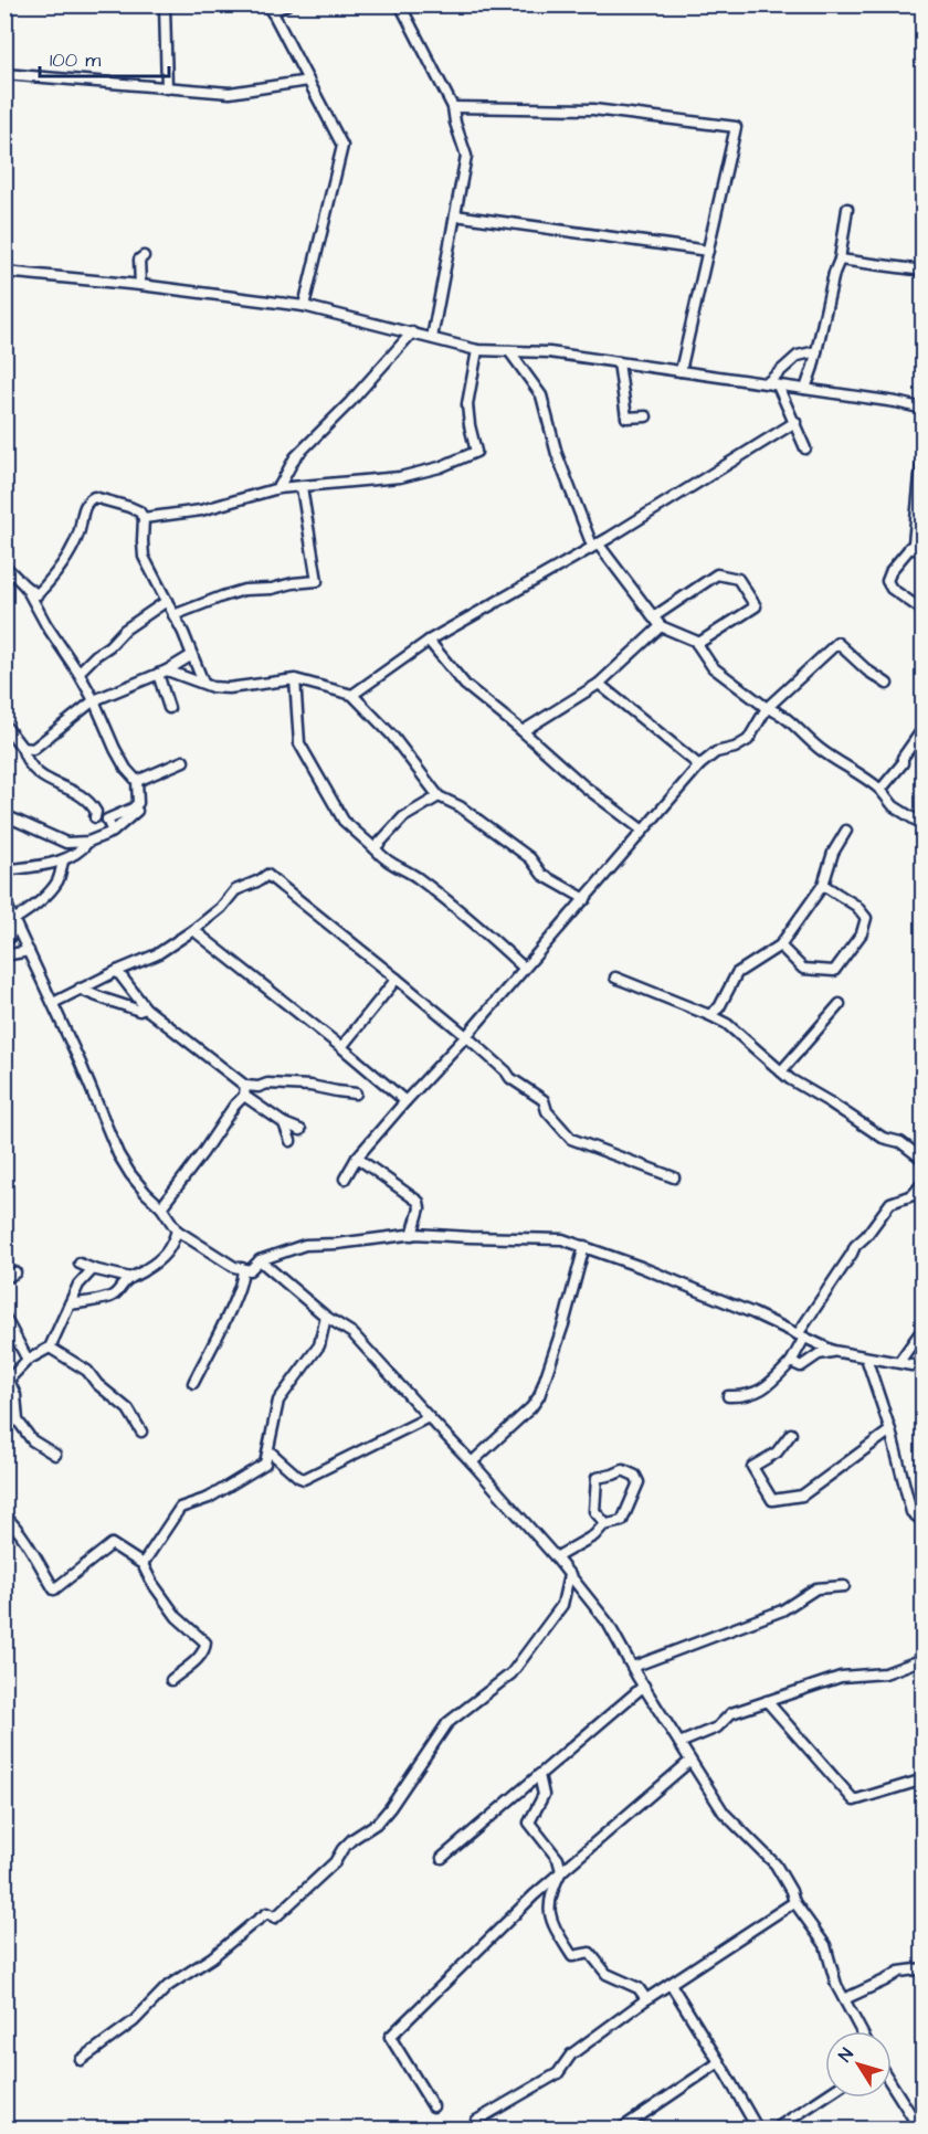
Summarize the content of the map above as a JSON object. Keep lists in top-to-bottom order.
{
  "scale_bar": "100 m",
  "north": "top left"
}
